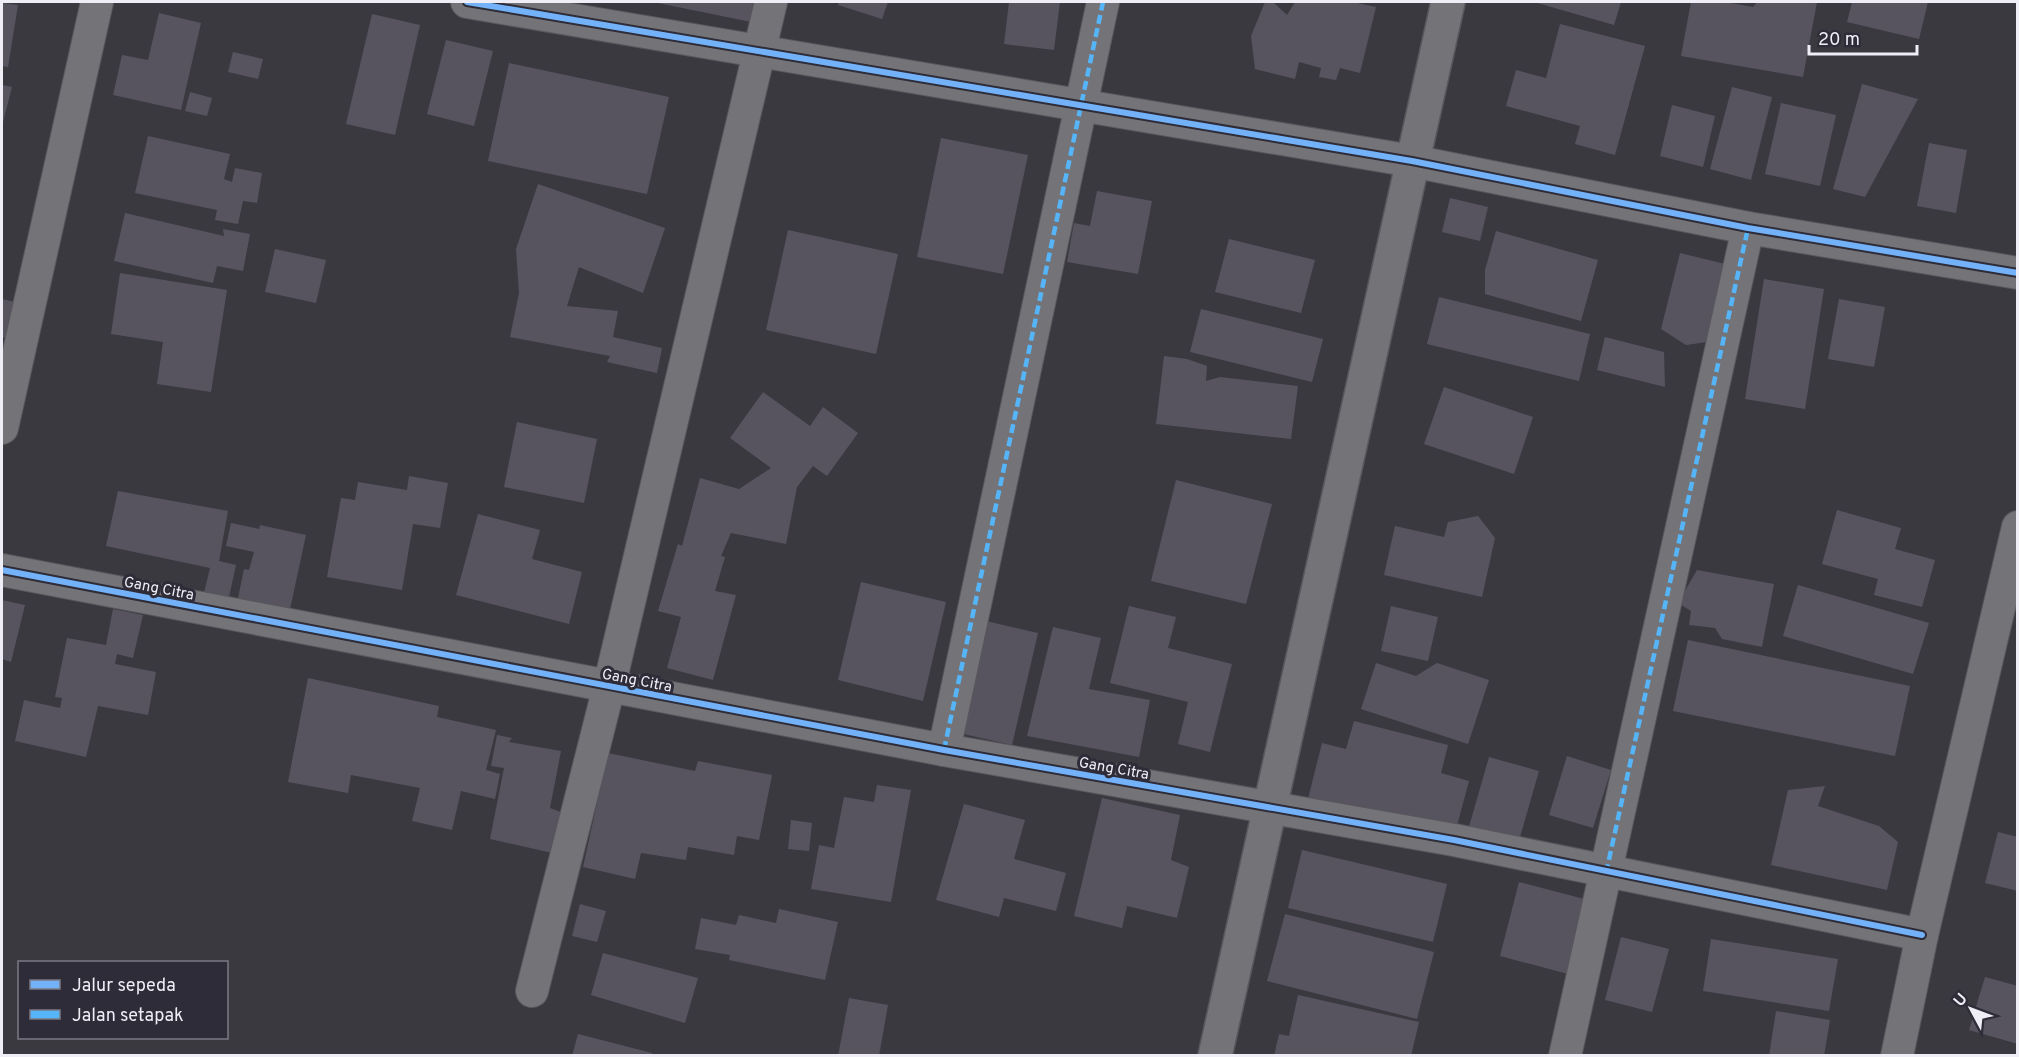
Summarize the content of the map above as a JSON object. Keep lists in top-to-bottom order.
{
  "streets": {
    "street": ["Gang Citra"]
  },
  "legend": ["Jalur sepeda", "Jalan setapak"],
  "scale_bar": "20 m",
  "north": "top left"
}
